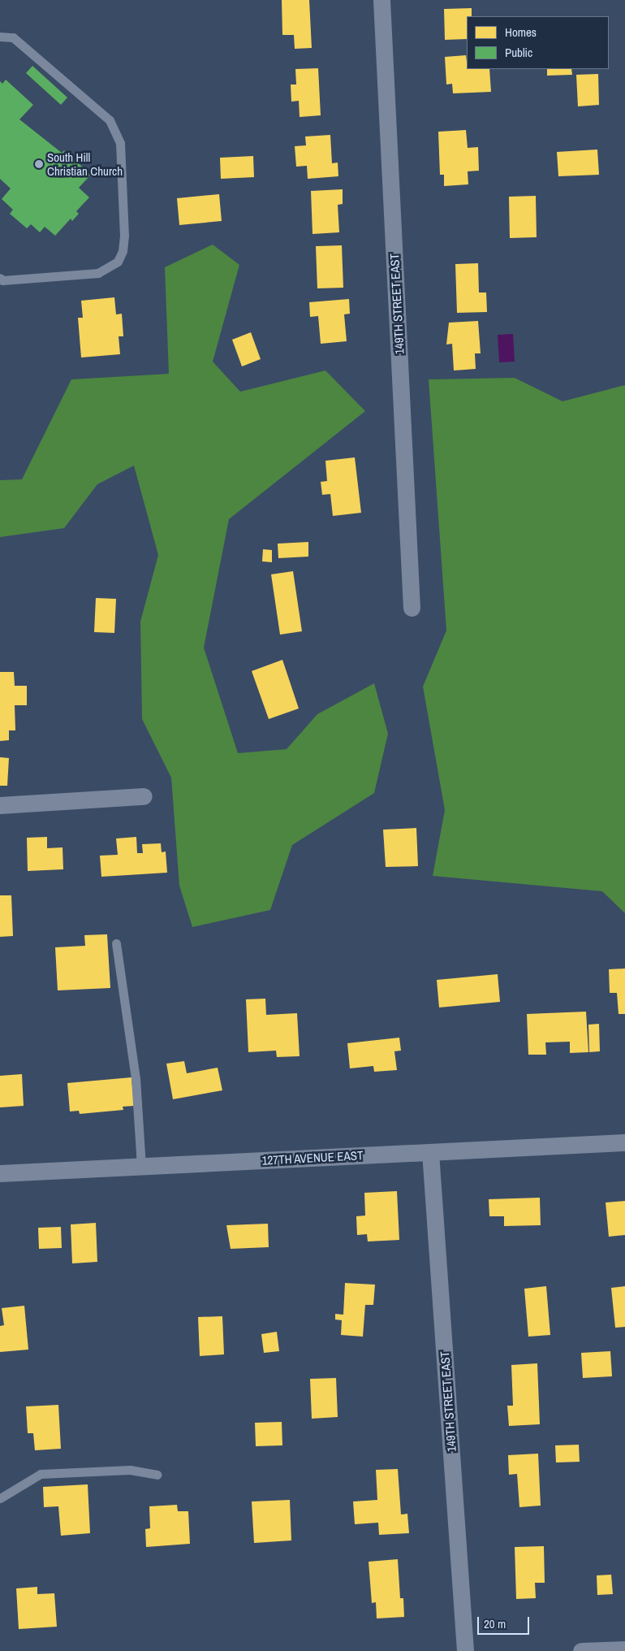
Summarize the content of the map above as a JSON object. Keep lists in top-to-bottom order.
{
  "streets": {
    "street": ["149TH STREET EAST", "127TH AVENUE EAST"]
  },
  "crossings": [
    ["149TH STREET EAST", "127TH AVENUE EAST"]
  ],
  "places": ["South Hill Christian Church"],
  "legend": ["Homes", "Public"],
  "scale_bar": "20 m"
}
